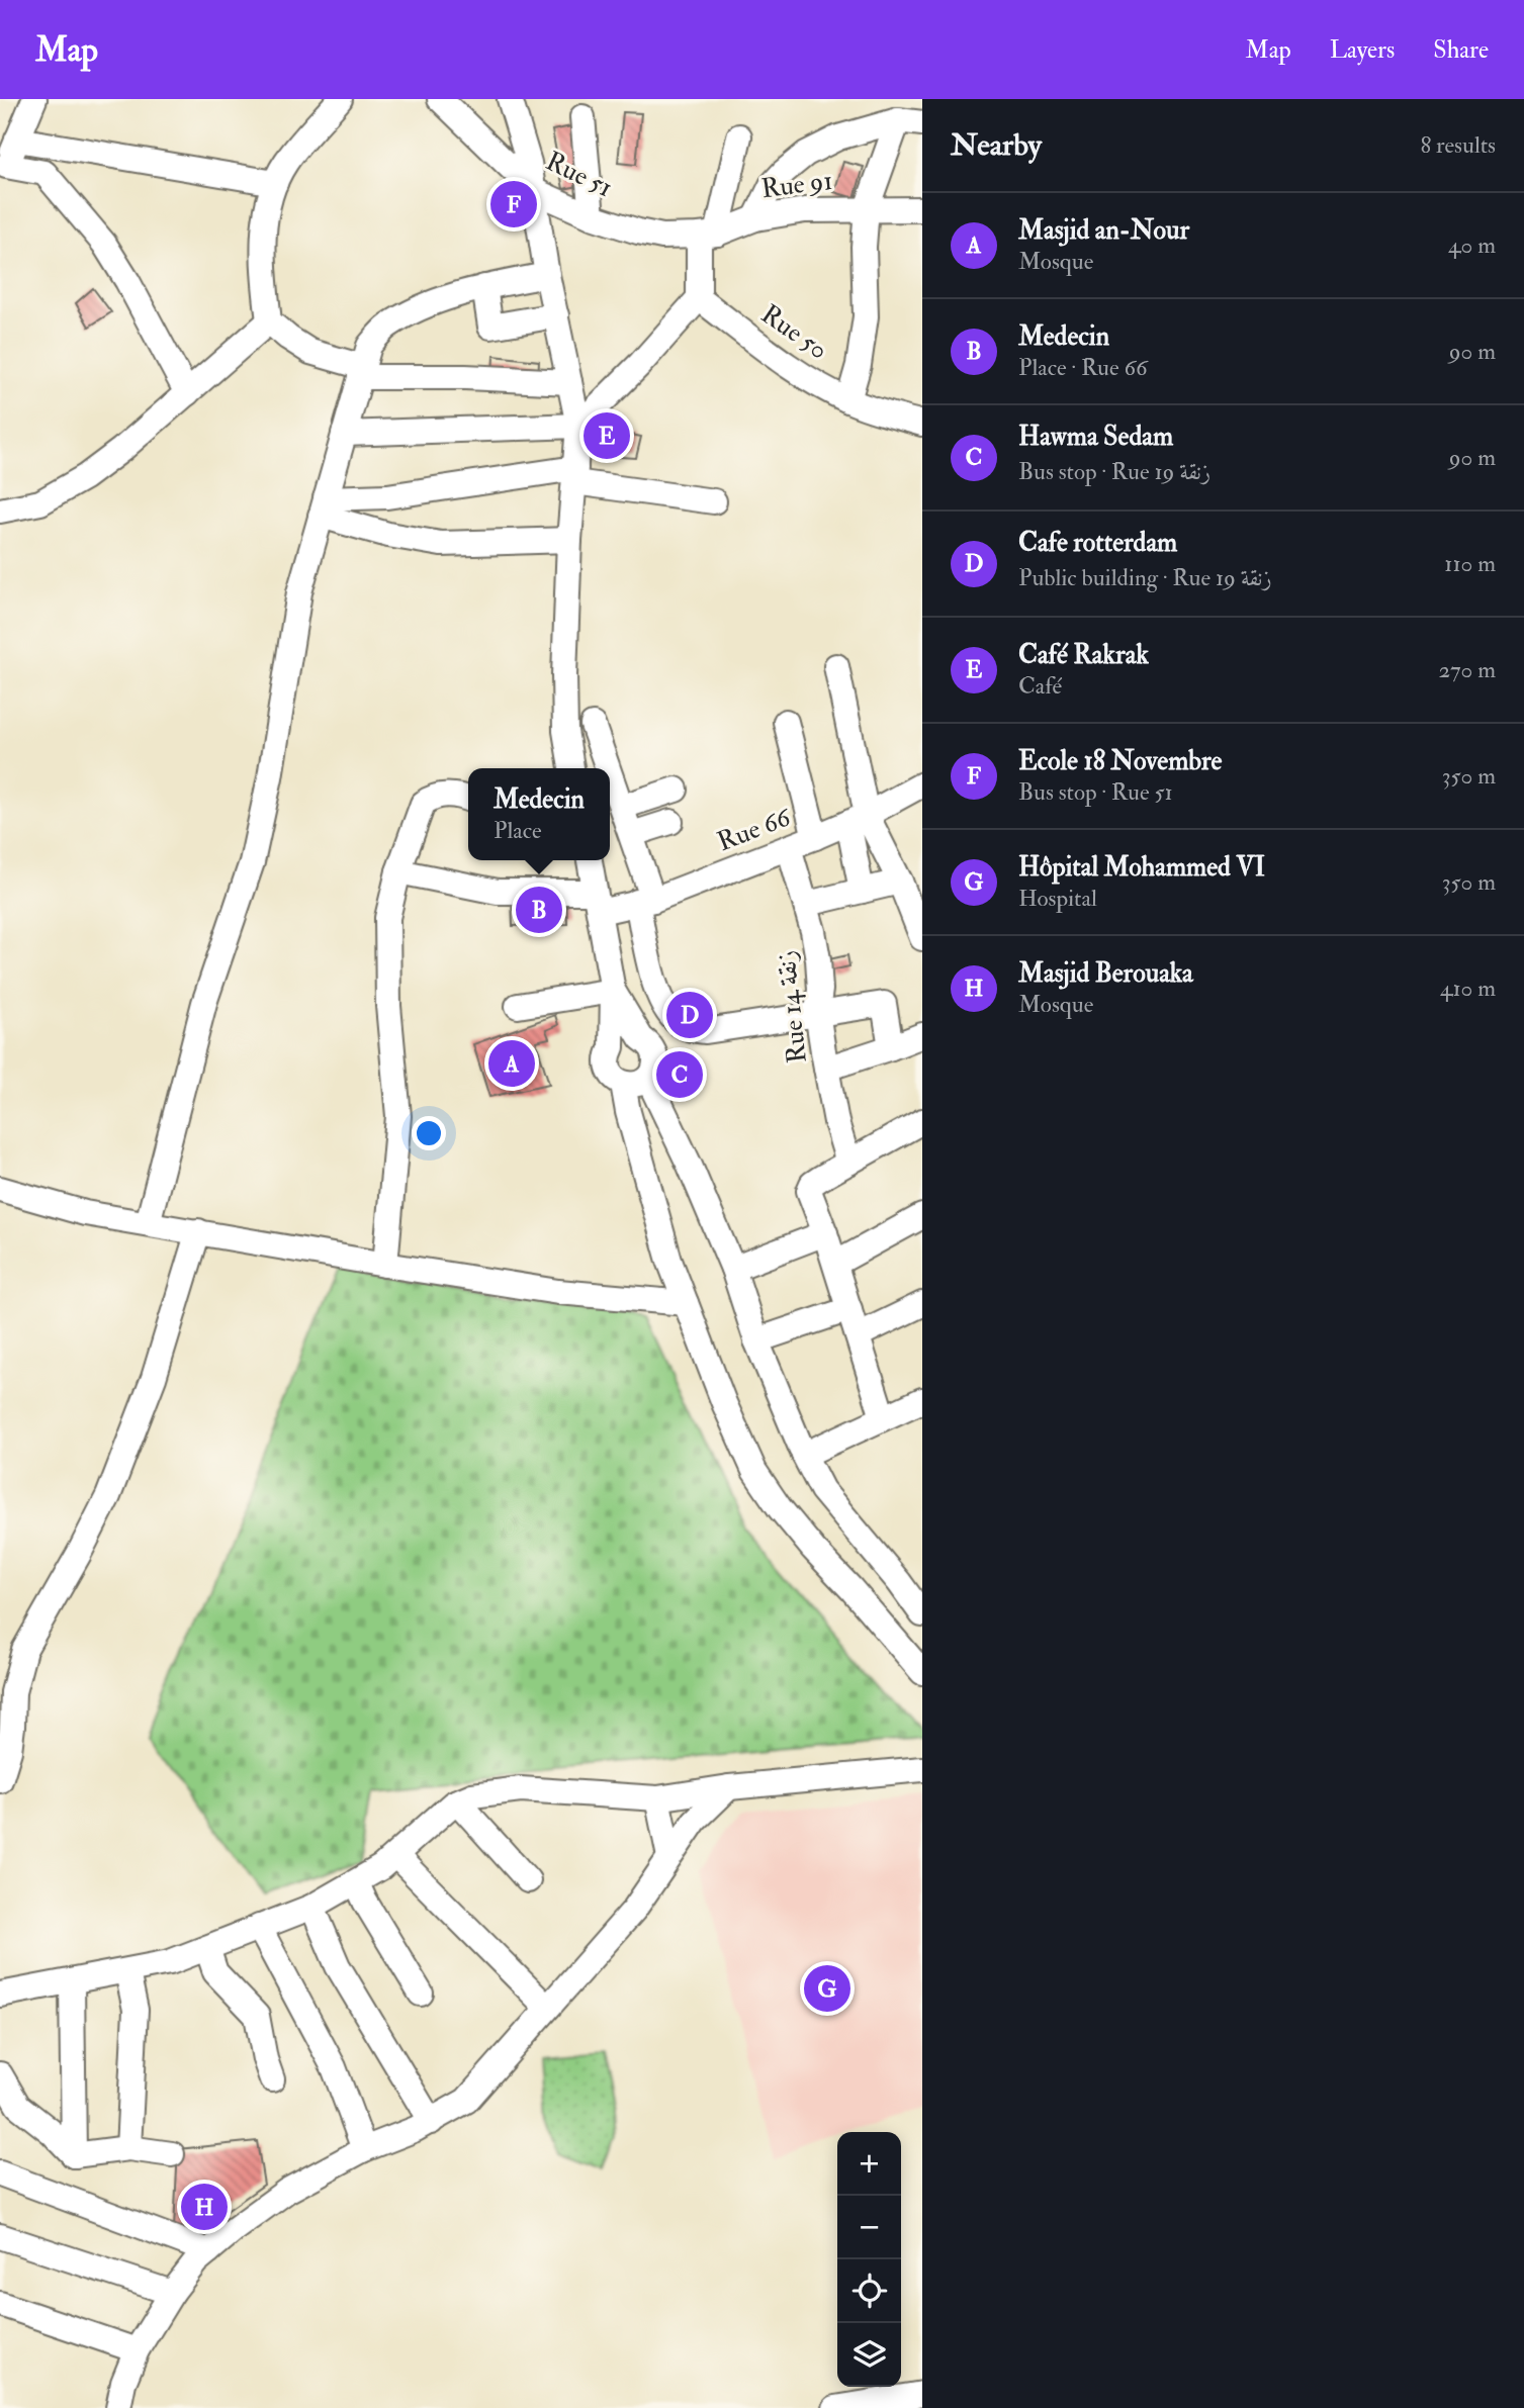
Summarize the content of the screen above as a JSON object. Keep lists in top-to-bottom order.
{
  "streets": {
    "street": [
      "Rue 51",
      "Rue 91",
      "Rue 50",
      "Rue 66",
      "Rue 14 زنقة"
    ]
  },
  "crossings": [
    ["Rue 51", "Rue 91"],
    ["Rue 66", "Rue 14 زنقة"]
  ],
  "page": {
    "header": "Map",
    "nav": ["Map", "Layers", "Share"],
    "heading": ["Nearby", "8 results"],
    "pins": [
      "F",
      "E",
      "B",
      "D",
      "A",
      "C",
      "G",
      "H"
    ],
    "list": [
      {
        "mark": "A",
        "name": "Masjid an-Nour",
        "note": "Mosque",
        "value": "40 m"
      },
      {
        "mark": "B",
        "name": "Medecin",
        "note": "Place · Rue 66",
        "value": "90 m"
      },
      {
        "mark": "C",
        "name": "Hawma Sedam",
        "note": "Bus stop · Rue 19 زنقة",
        "value": "90 m"
      },
      {
        "mark": "D",
        "name": "Cafe rotterdam",
        "note": "Public building · Rue 19 زنقة",
        "value": "110 m"
      },
      {
        "mark": "E",
        "name": "Café Rakrak",
        "note": "Café",
        "value": "270 m"
      },
      {
        "mark": "F",
        "name": "Ecole 18 Novembre",
        "note": "Bus stop · Rue 51",
        "value": "350 m"
      },
      {
        "mark": "G",
        "name": "Hôpital Mohammed VI",
        "note": "Hospital",
        "value": "350 m"
      },
      {
        "mark": "H",
        "name": "Masjid Berouaka",
        "note": "Mosque",
        "value": "410 m"
      }
    ],
    "popup": ["Medecin", "Place"],
    "map_buttons": ["+", "−"]
  }
}
